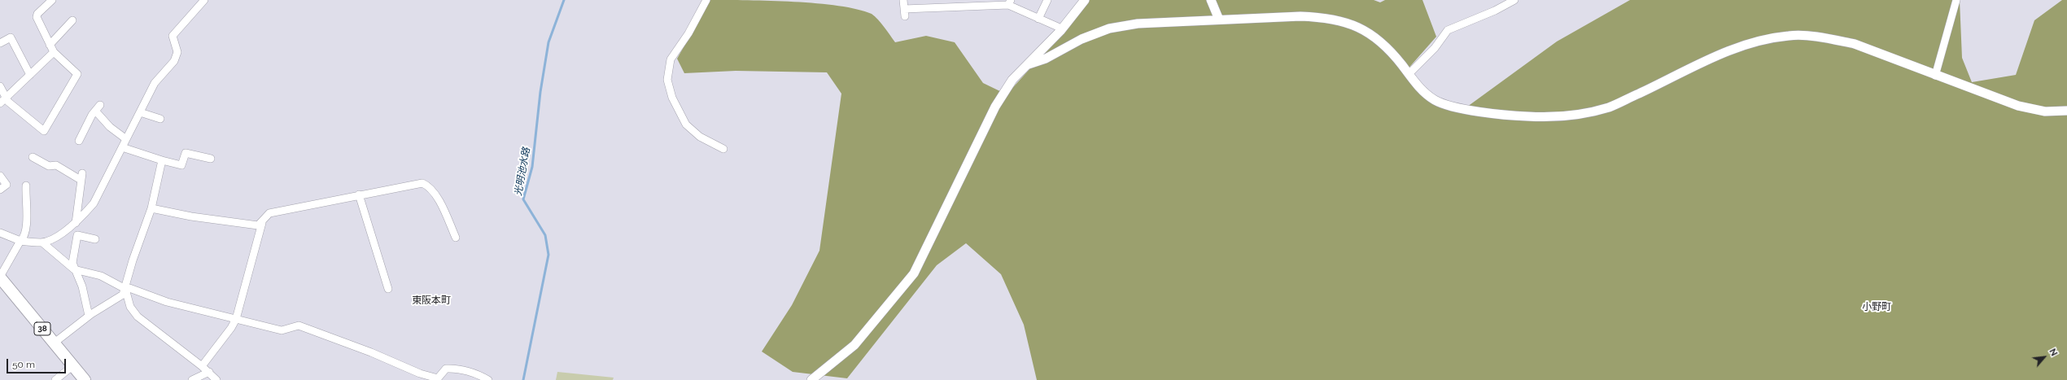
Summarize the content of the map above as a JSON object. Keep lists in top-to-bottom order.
{
  "streets": {
    "main road": ["38"]
  },
  "districts": ["東阪本町", "小野町"],
  "water": ["光明池水路"],
  "scale_bar": "50 m",
  "north": "top right"
}
